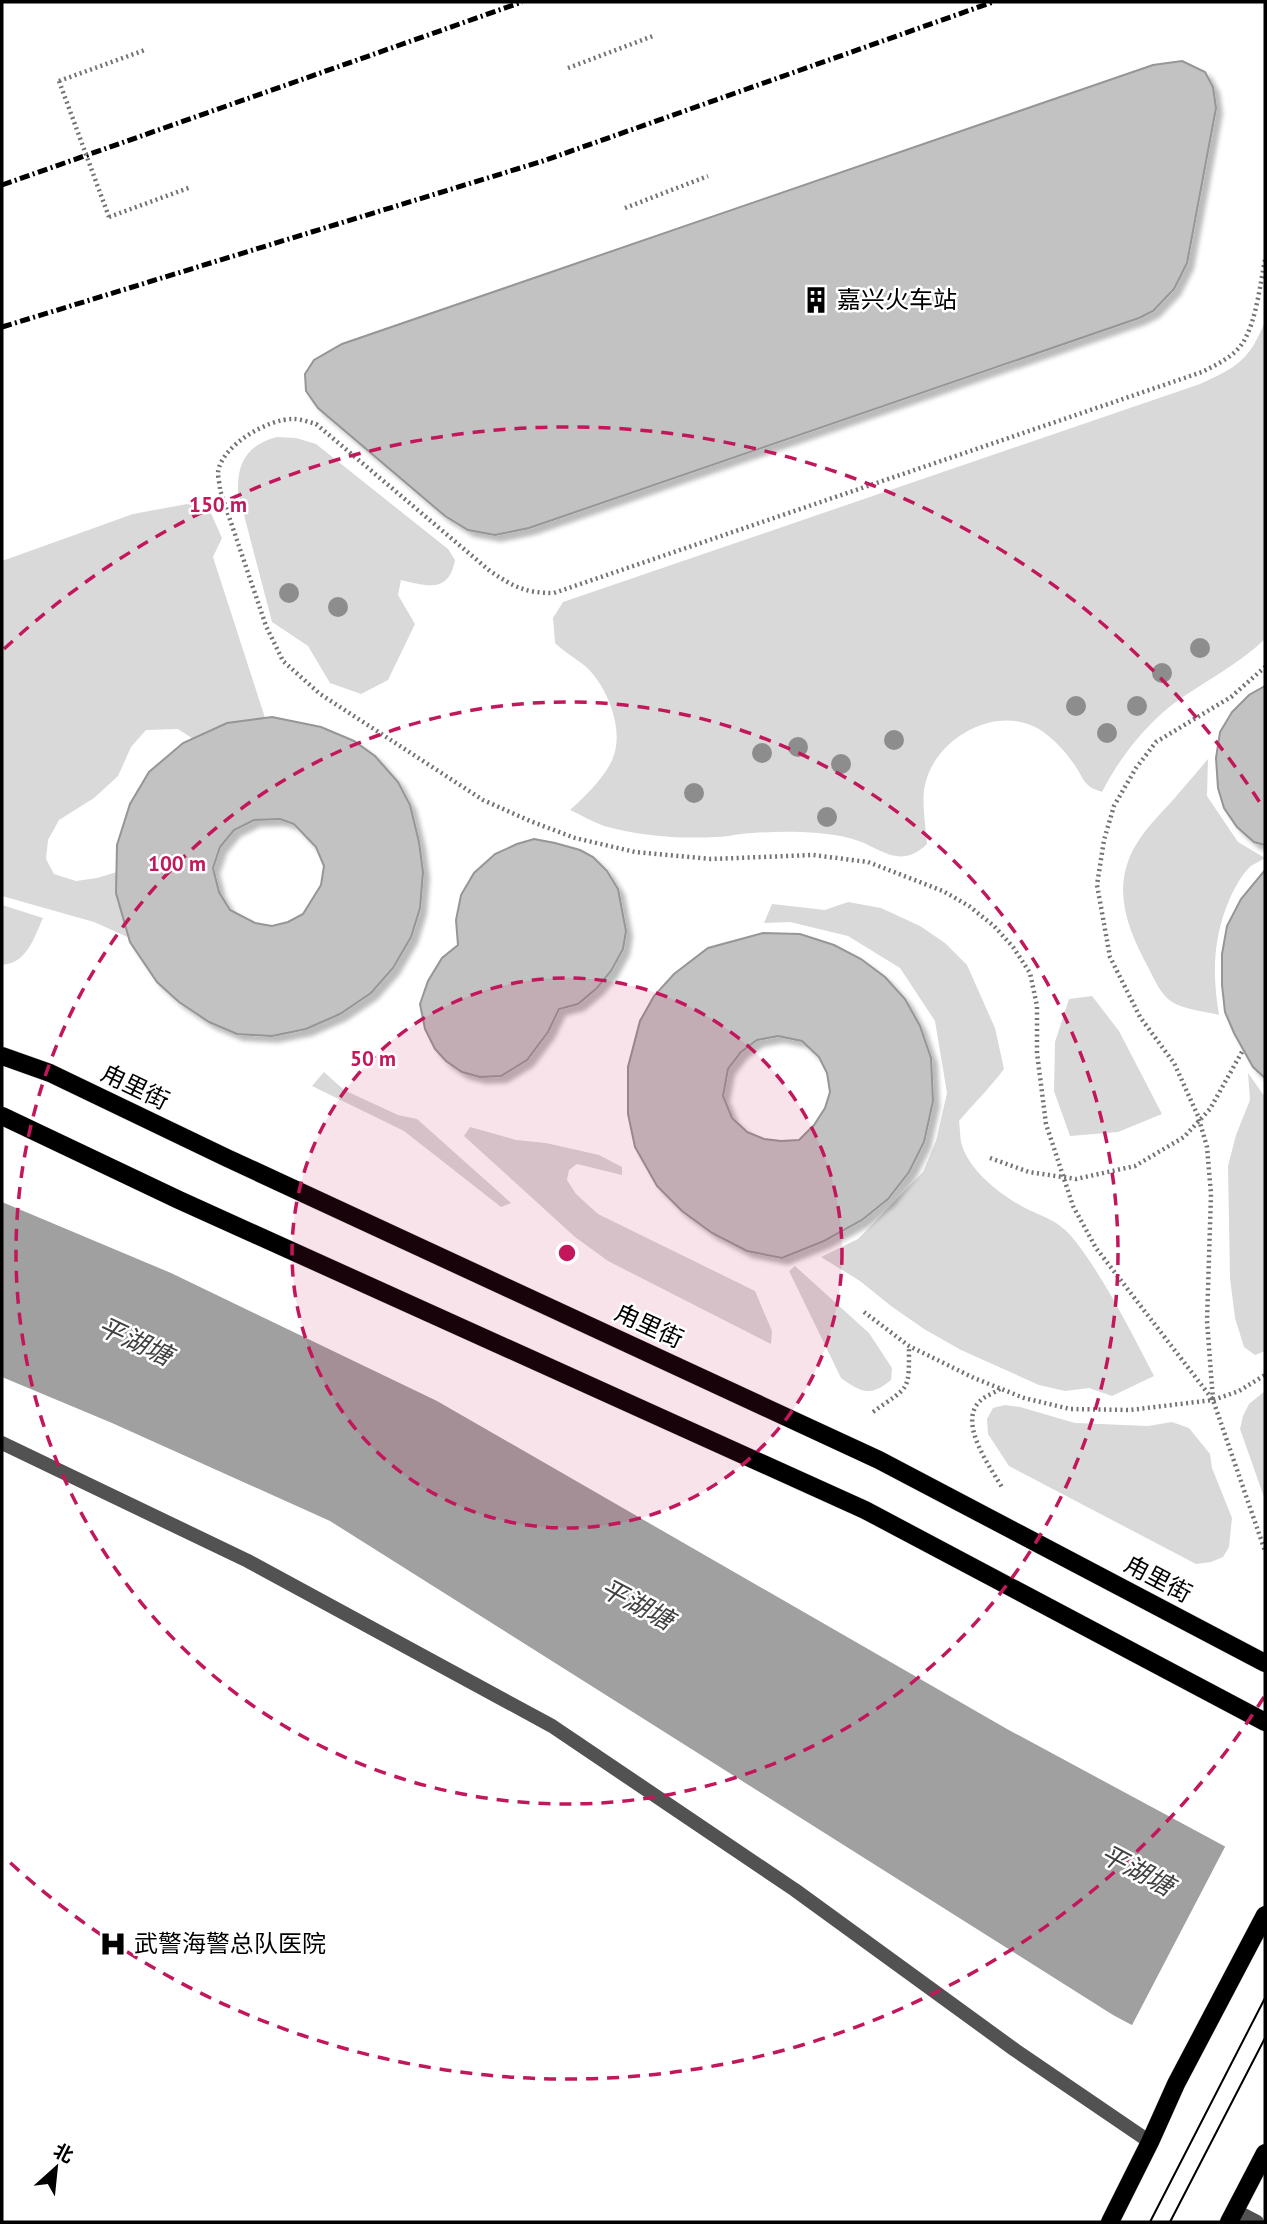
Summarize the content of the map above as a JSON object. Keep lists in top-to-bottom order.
{
  "streets": {
    "main road": ["甪里街"]
  },
  "water": ["平湖塘"],
  "places": {
    "building": ["嘉兴火车站"],
    "hospital": ["武警海警总队医院"]
  },
  "north": "top right",
  "rings": ["150 m", "100 m", "50 m"]
}
